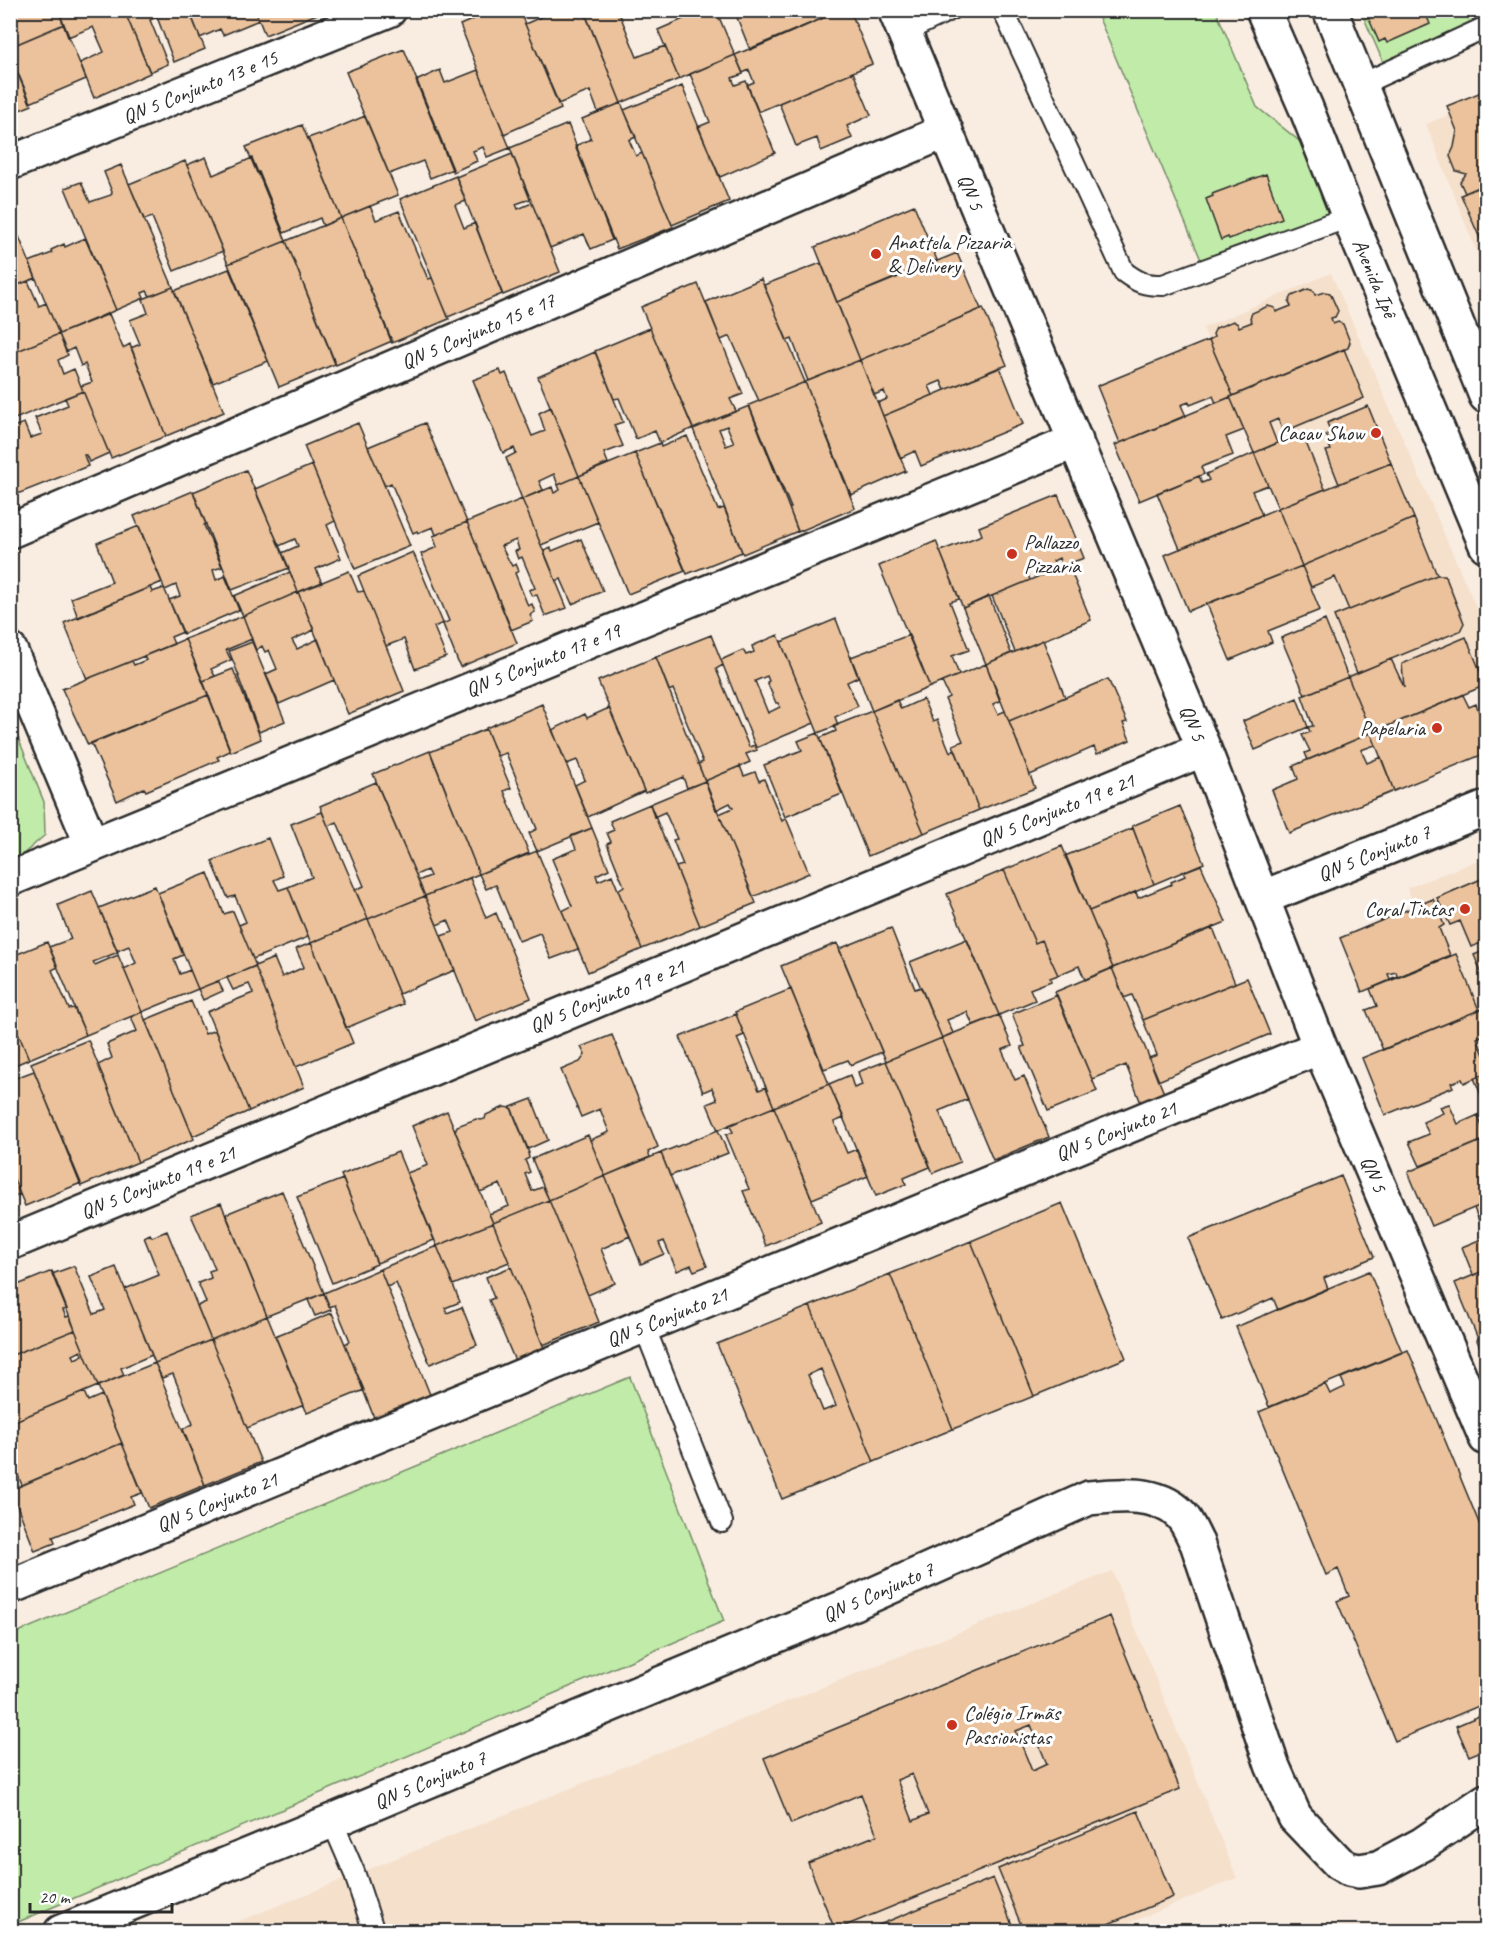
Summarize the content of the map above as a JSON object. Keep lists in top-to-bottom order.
{
  "streets": {
    "street": [
      "QN 5 Conjunto 13 e 15",
      "QN 5",
      "Avenida Ipê",
      "QN 5 Conjunto 15 e 17",
      "QN 5 Conjunto 17 e 19",
      "QN 5 Conjunto 19 e 21",
      "QN 5 Conjunto 7",
      "QN 5 Conjunto 21"
    ]
  },
  "crossings": [
    ["QN 5", "QN 5 Conjunto 15 e 17"],
    ["QN 5", "QN 5 Conjunto 17 e 19"],
    ["QN 5", "QN 5 Conjunto 19 e 21"],
    ["QN 5", "QN 5 Conjunto 7"],
    ["QN 5", "QN 5 Conjunto 21"]
  ],
  "places": [
    "Anattela Pizzaria & Delivery",
    "Cacau Show",
    "Pallazzo Pizzaria",
    "Papelaria",
    "Coral Tintas",
    "Colégio Irmãs Passionistas"
  ],
  "scale_bar": "20 m"
}
